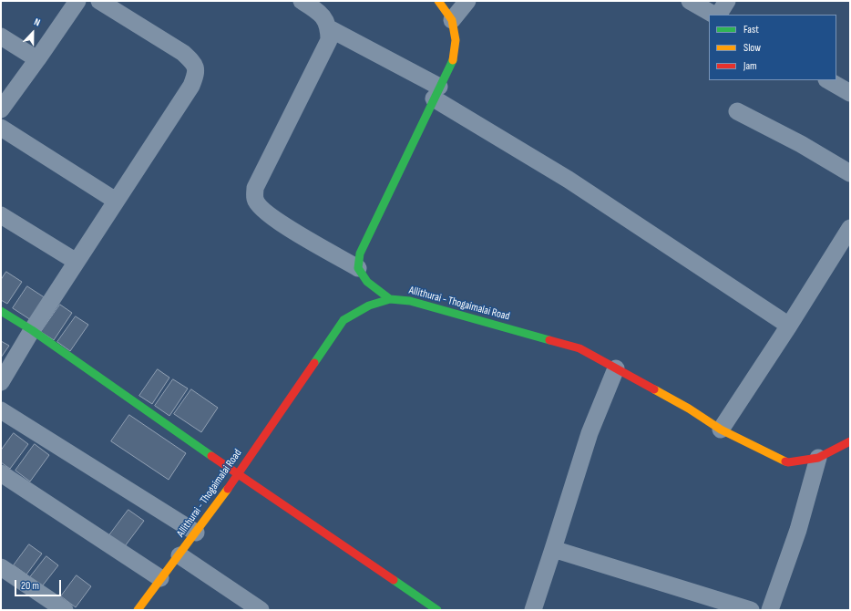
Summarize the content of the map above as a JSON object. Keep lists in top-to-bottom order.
{
  "streets": {
    "main road": ["Allithurai - Thogaimalai Road"]
  },
  "legend": ["Fast", "Slow", "Jam"],
  "scale_bar": "20 m",
  "north": "top"
}
